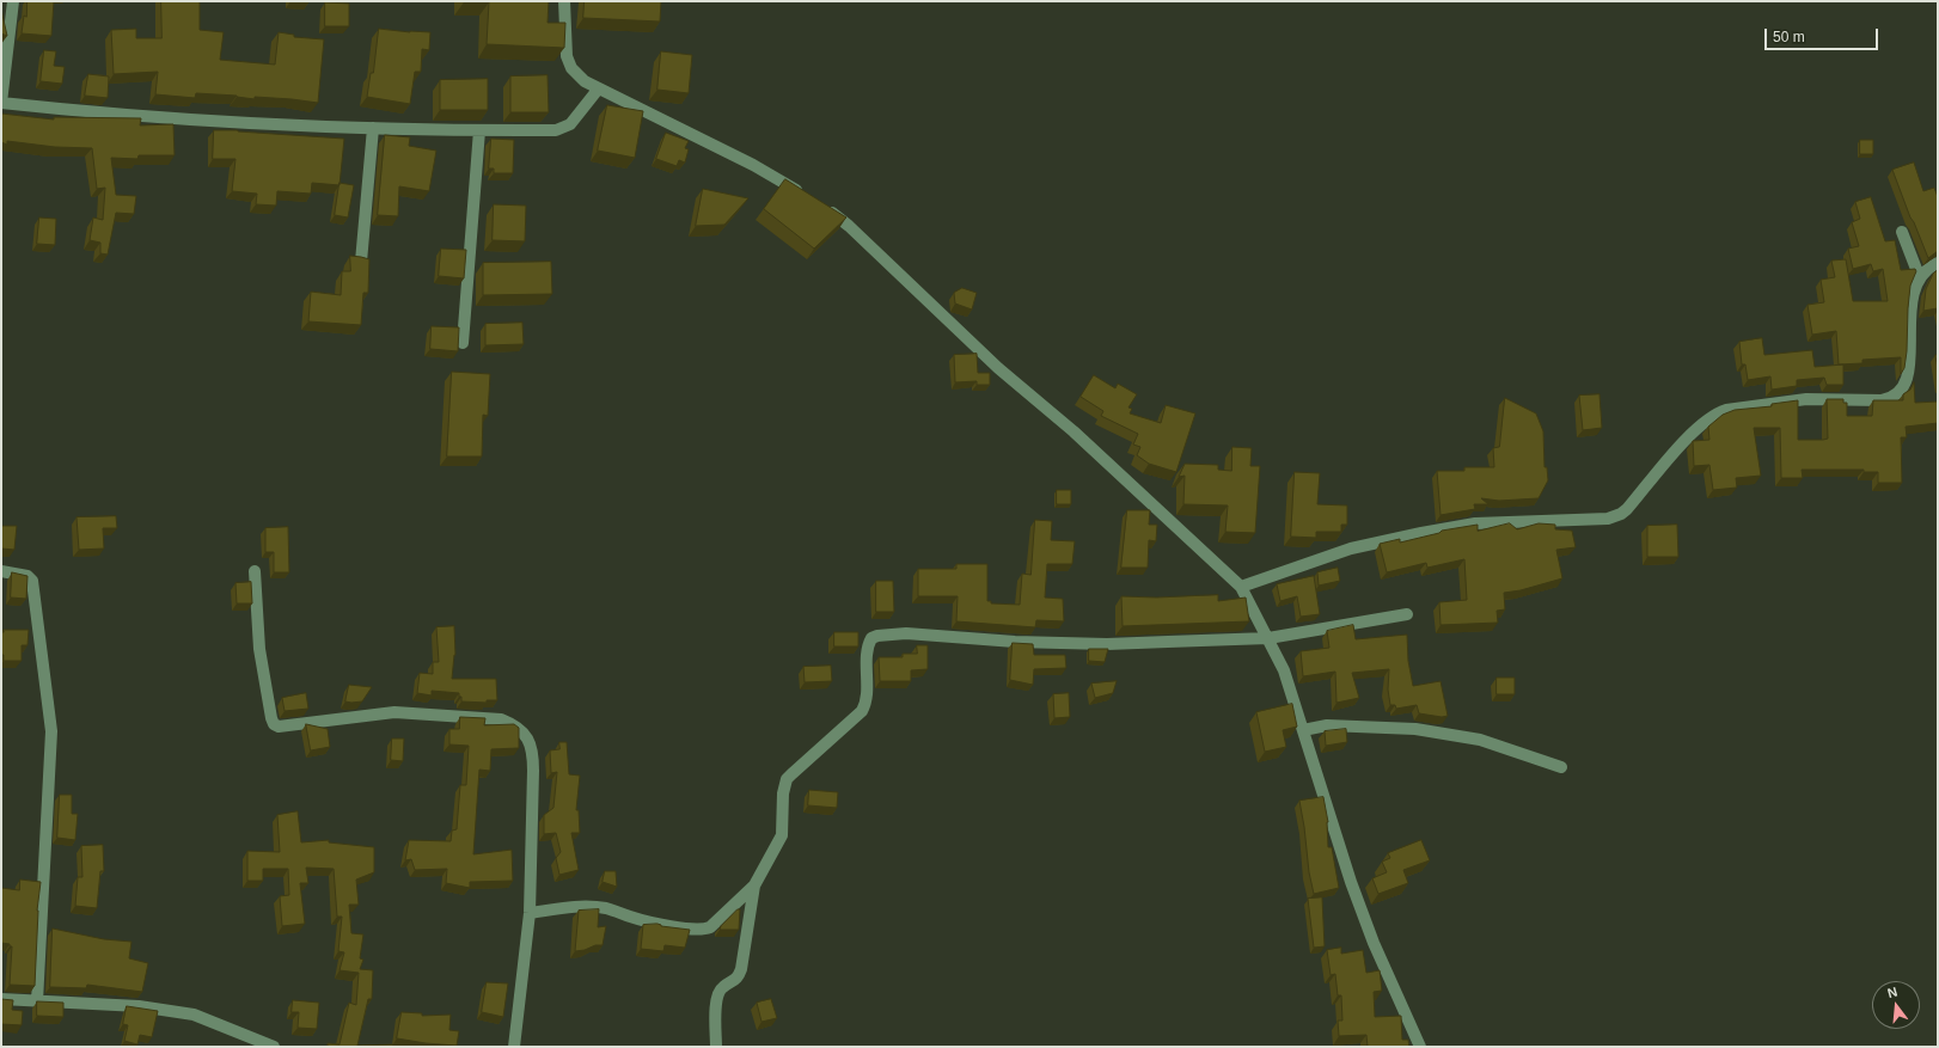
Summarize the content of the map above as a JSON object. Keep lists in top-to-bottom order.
{
  "scale_bar": "50 m",
  "north": "top"
}
